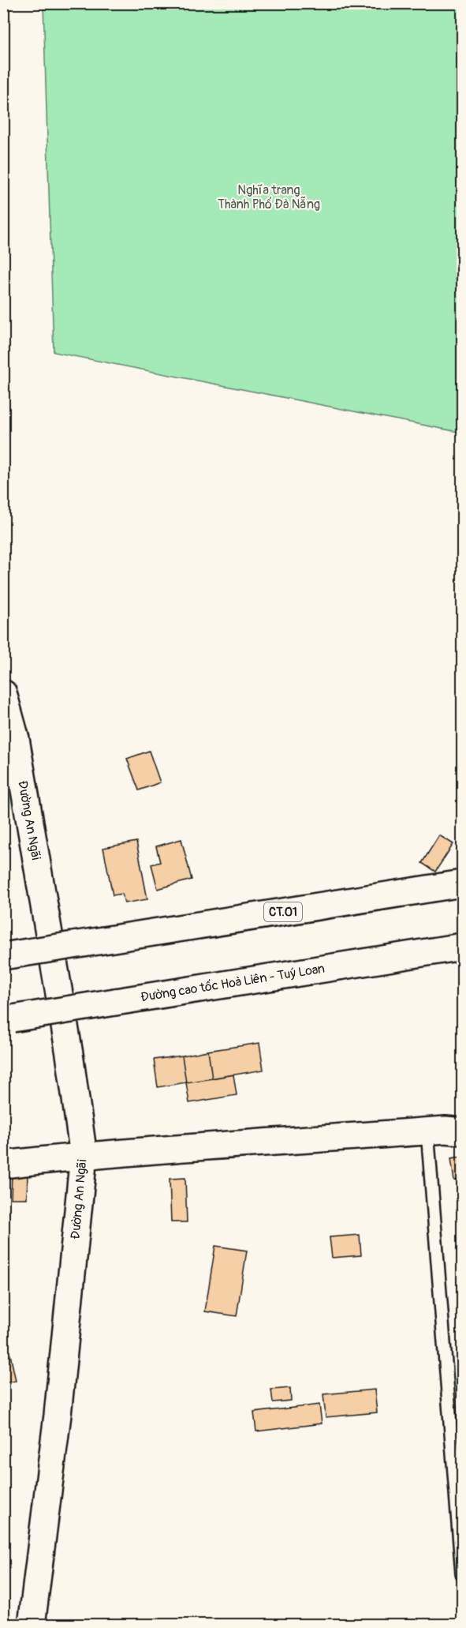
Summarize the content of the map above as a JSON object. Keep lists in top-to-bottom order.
{
  "streets": {
    "main road": ["Đường An Ngãi", "CT.01", "Đường cao tốc Hoà Liên - Tuý Loan"]
  },
  "parks": ["Nghĩa trang Thành Phố Đà Nẵng"]
}
